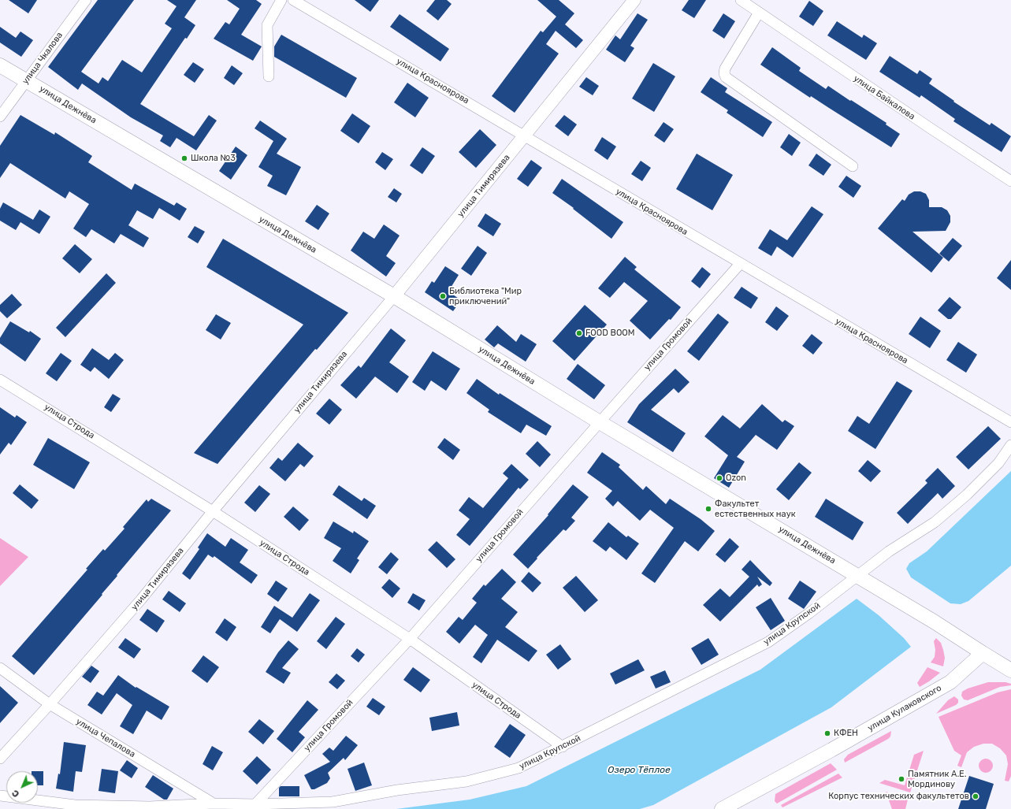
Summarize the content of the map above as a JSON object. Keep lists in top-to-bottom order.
{
  "streets": {
    "main road": ["улица Дежнёва", "улица Кулаковского"],
    "street": [
      "улица Чкалова",
      "улица Красноярова",
      "улица Байкалова",
      "улица Тимирязева",
      "улица Громовой",
      "улица Строда",
      "улица Крупской",
      "улица Чепалова"
    ]
  },
  "crossings": [
    ["улица Чкалова", "улица Дежнёва"],
    ["улица Красноярова", "улица Тимирязева"],
    ["улица Красноярова", "улица Громовой"],
    ["улица Дежнёва", "улица Тимирязева"],
    ["улица Дежнёва", "улица Громовой"],
    ["улица Дежнёва", "улица Крупской"],
    ["улица Дежнёва", "улица Кулаковского"],
    ["улица Тимирязева", "улица Строда"],
    ["улица Тимирязева", "улица Чепалова"],
    ["улица Громовой", "улица Строда"],
    ["улица Громовой", "улица Крупской"],
    ["улица Строда", "улица Крупской"],
    ["улица Крупской", "улица Чепалова"]
  ],
  "water": ["Озеро Тёплое"],
  "places": [
    "Школа №3",
    "Библиотека \"Мир приключений\"",
    "FOOD BOOM",
    "Ozon",
    "Факультет естественных наук",
    "КФЕН",
    "Памятник А.Е. Мординову",
    "Корпус технических факультетов"
  ],
  "north": "bottom left"
}
